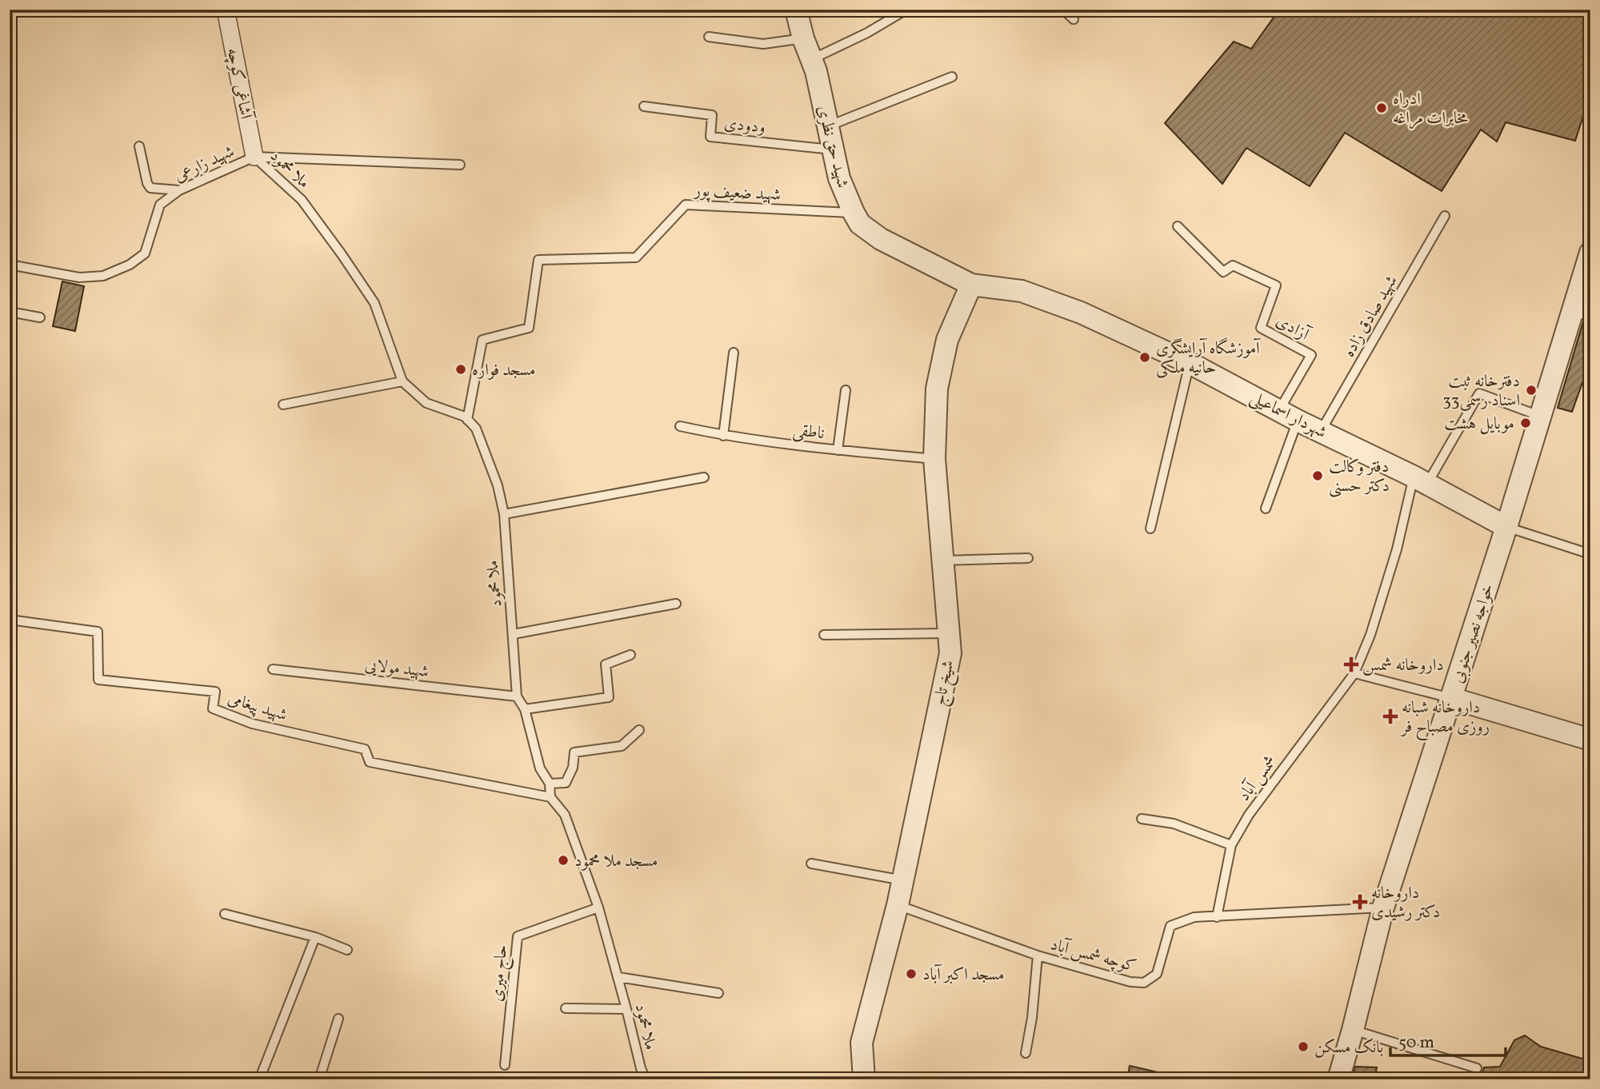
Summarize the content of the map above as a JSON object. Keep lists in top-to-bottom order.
{
  "streets": {
    "street": [
      "آشاغی کوچه",
      "شهید حق نظری",
      "شهردار اسماعیلی",
      "خواجه نصیر جنوبی",
      "شیخ تاج"
    ],
    "lane": [
      "ودودی",
      "شهید زارعی",
      "ملا محمود",
      "شهید ضعیف پور",
      "شهید صادق زاده",
      "آزادی",
      "ناطقی",
      "شهید مولایی",
      "شهید پیغامی",
      "شمس آباد",
      "کوچه شمس آباد",
      "حاج میری"
    ]
  },
  "crossings": [
    ["آشاغی کوچه", "شهید زارعی"],
    ["آشاغی کوچه", "ملا محمود"],
    ["ودودی", "شهید حق نظری"],
    ["شهید حق نظری", "شهید ضعیف پور"],
    ["شهید حق نظری", "شهردار اسماعیلی"],
    ["شهید حق نظری", "شیخ تاج"],
    ["شهید زارعی", "ملا محمود"],
    ["ملا محمود", "شهید ضعیف پور"],
    ["ملا محمود", "شهید مولایی"],
    ["ملا محمود", "شهید پیغامی"],
    ["ملا محمود", "حاج میری"],
    ["شهید صادق زاده", "شهردار اسماعیلی"],
    ["آزادی", "شهردار اسماعیلی"],
    ["شهردار اسماعیلی", "خواجه نصیر جنوبی"],
    ["شهردار اسماعیلی", "شیخ تاج"],
    ["شهردار اسماعیلی", "شمس آباد"],
    ["ناطقی", "شیخ تاج"],
    ["خواجه نصیر جنوبی", "شمس آباد"],
    ["خواجه نصیر جنوبی", "کوچه شمس آباد"],
    ["شیخ تاج", "کوچه شمس آباد"],
    ["شمس آباد", "کوچه شمس آباد"]
  ],
  "places": {
    "other": [
      "ادراه مخابرات مراغه",
      "آموزشگاه آرایشگری حانیه ملکی",
      "مسجد فواره",
      "دفترخانه ثبت اسناد رسمی33",
      "موبایل هشت",
      "دفتر وکالت دکتر حسنی",
      "مسجد ملا محمود",
      "مسجد اکبر آباد",
      "بانک مسکن"
    ],
    "health": ["داروخانه شمس", "داروخانه شبانه روزی مصباح فر", "داروخانه دکتر رشیدی"]
  },
  "scale_bar": "50 m"
}
